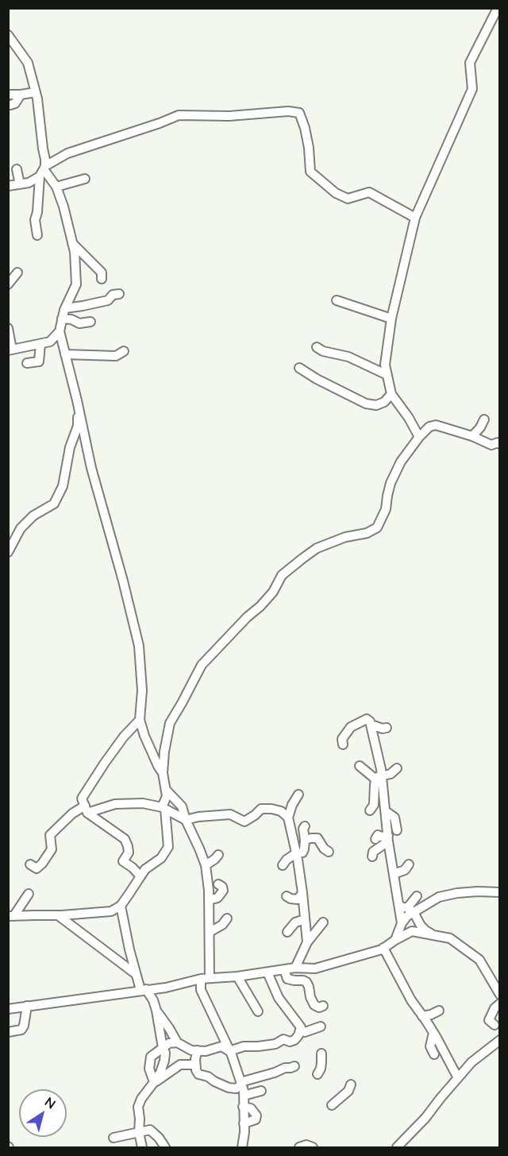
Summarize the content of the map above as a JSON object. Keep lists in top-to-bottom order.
{
  "north": "top right"
}
